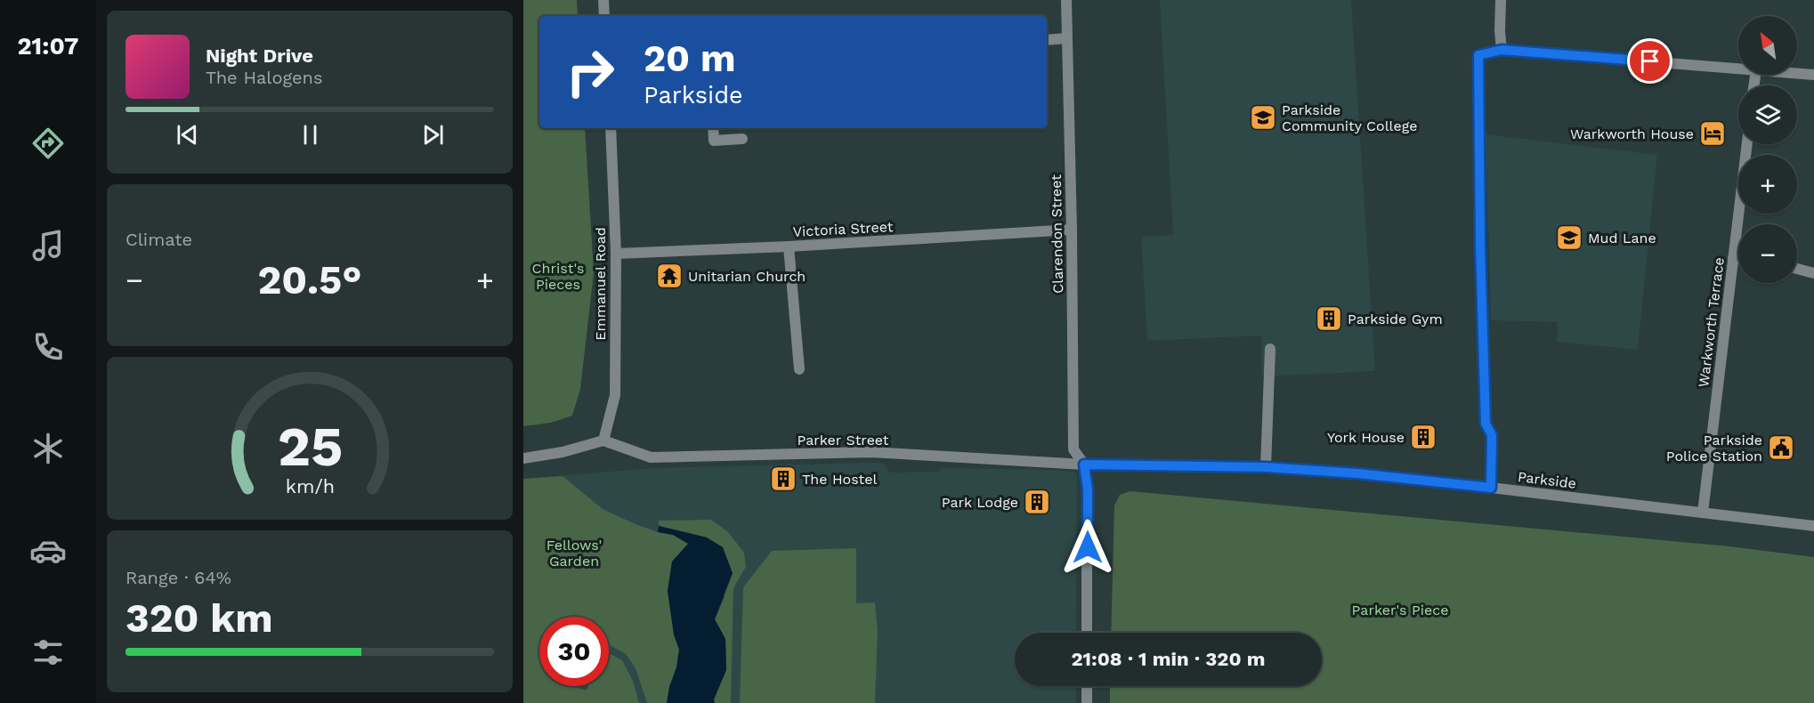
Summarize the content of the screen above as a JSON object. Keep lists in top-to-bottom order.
{
  "streets": {
    "street": [
      "Victoria Street",
      "Clarendon Street",
      "Emmanuel Road",
      "Warkworth Terrace",
      "Parker Street",
      "Parkside"
    ]
  },
  "crossings": [
    ["Victoria Street", "Clarendon Street"],
    ["Victoria Street", "Emmanuel Road"],
    ["Clarendon Street", "Parker Street"],
    ["Clarendon Street", "Parkside"],
    ["Emmanuel Road", "Parker Street"],
    ["Warkworth Terrace", "Parkside"],
    ["Parker Street", "Parkside"]
  ],
  "parks": ["Christ's Pieces", "Fellows' Garden", "Parker's Piece"],
  "places": {
    "school or university": ["Parkside Community College", "Mud Lane"],
    "hotel": ["Warkworth House"],
    "temple": ["Unitarian Church"],
    "building": [
      "Parkside Gym",
      "York House",
      "The Hostel",
      "Park Lodge"
    ],
    "public building": ["Parkside Police Station"]
  },
  "north": "top left",
  "page": {
    "tabs": "21:07",
    "map_buttons": ["+", "−"],
    "turn": ["20 m", "Parkside"],
    "song": ["Night Drive", "The Halogens"],
    "tile": [
      "Climate",
      ["Range · 64%", "320 km"]
    ],
    "heat": ["−", "20.5°", "+"],
    "limit": "30",
    "trip": "21:08 · 1 min · 320 m",
    "gauge": ["25", "km/h"]
  }
}
